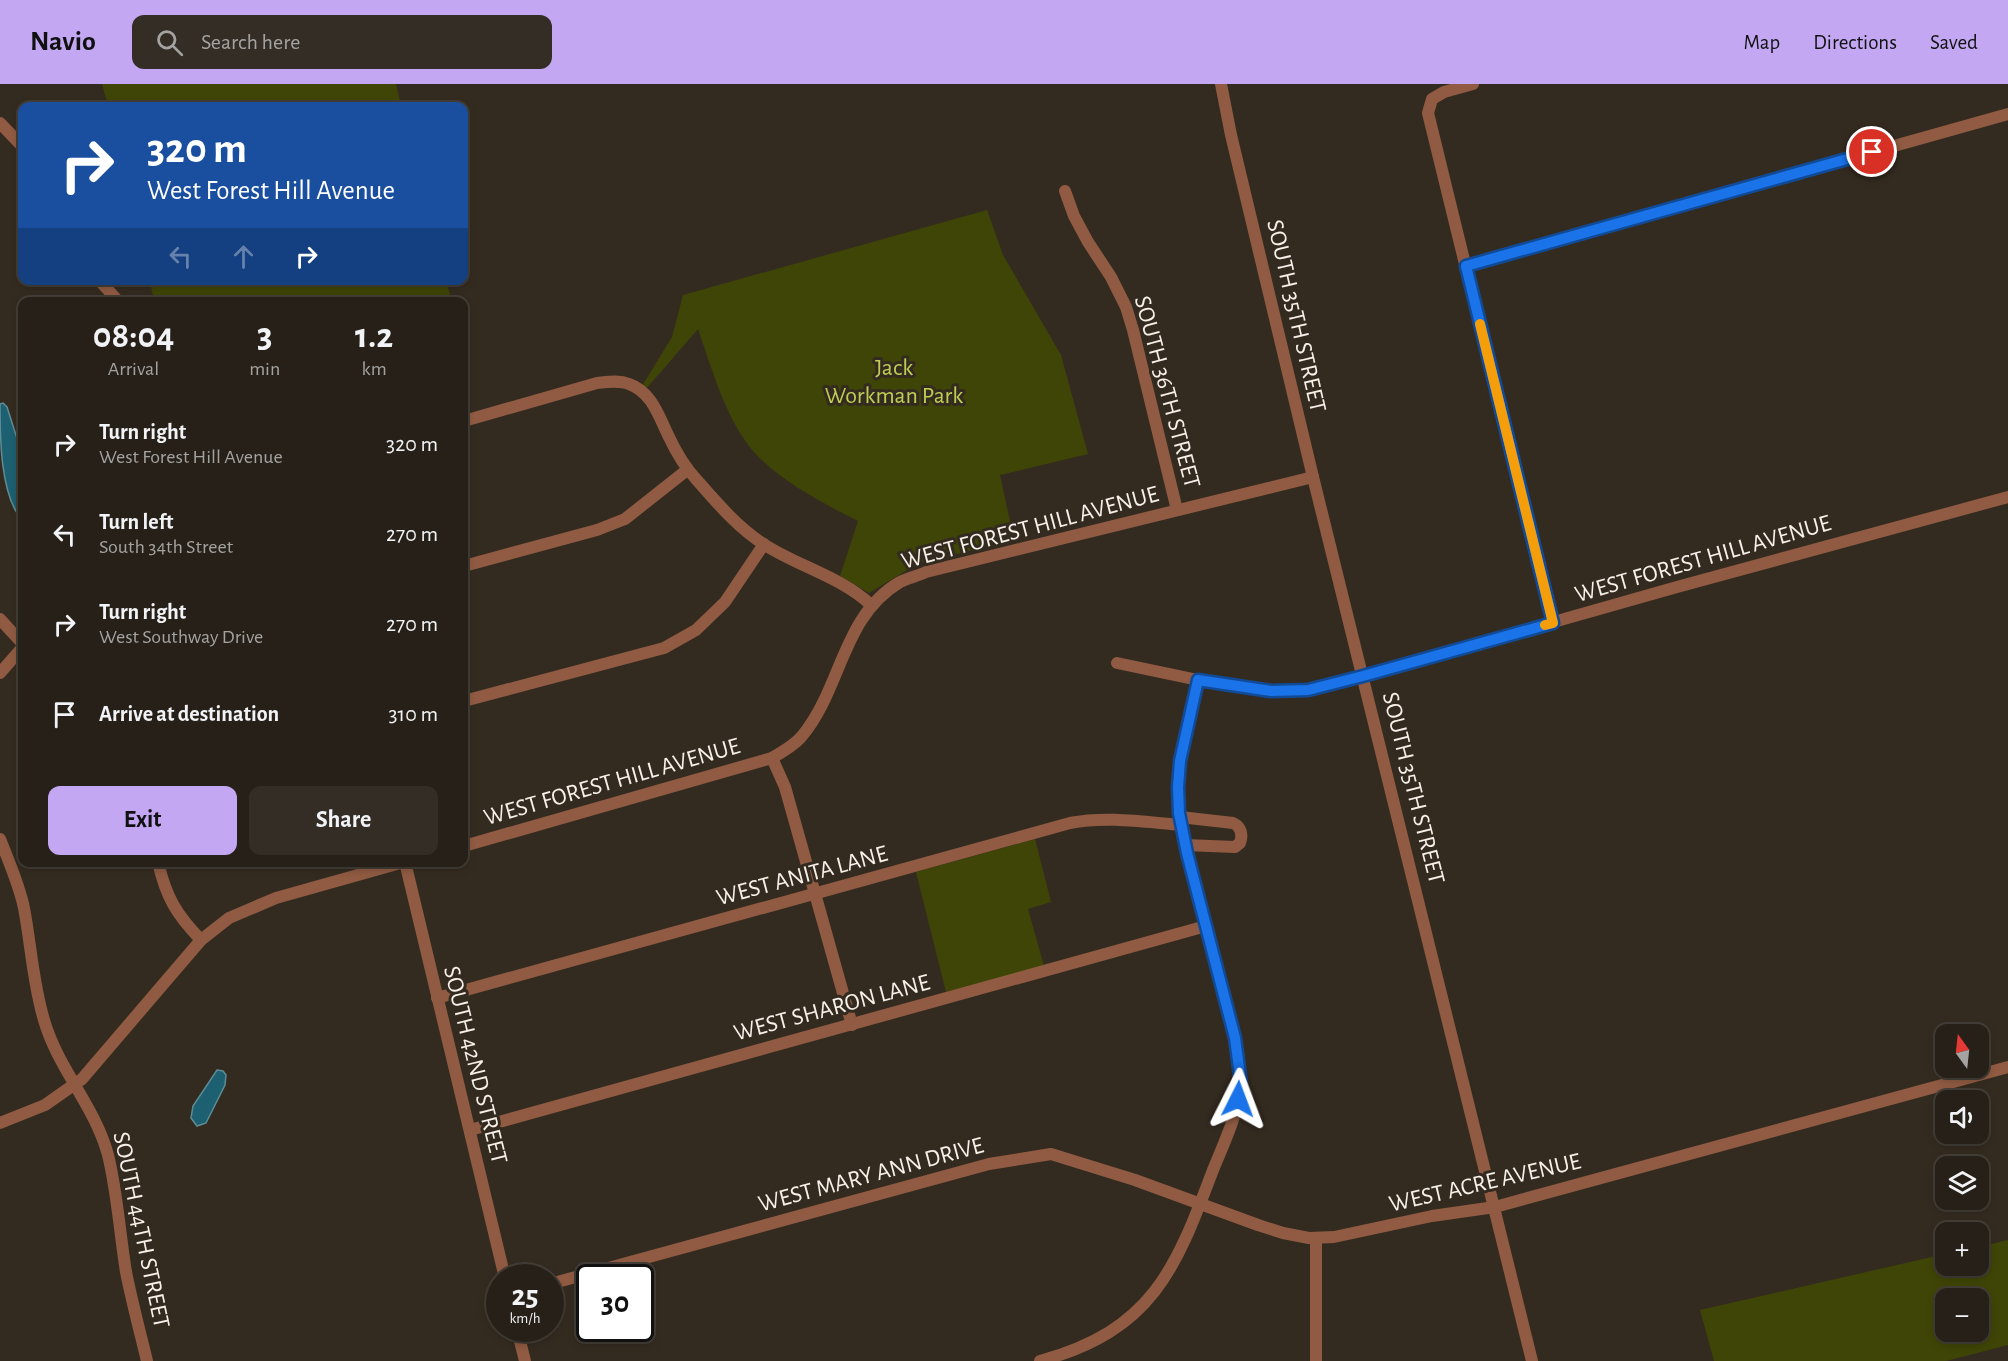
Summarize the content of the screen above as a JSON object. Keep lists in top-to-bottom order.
{
  "streets": {
    "street": [
      "SOUTH 35TH STREET",
      "SOUTH 36TH STREET",
      "WEST FOREST HILL AVENUE",
      "WEST ANITA LANE",
      "WEST SHARON LANE",
      "SOUTH 42ND STREET",
      "WEST MARY ANN DRIVE",
      "WEST ACRE AVENUE",
      "SOUTH 44TH STREET"
    ]
  },
  "crossings": [
    ["SOUTH 35TH STREET", "WEST FOREST HILL AVENUE"],
    ["SOUTH 35TH STREET", "WEST ACRE AVENUE"],
    ["SOUTH 36TH STREET", "WEST FOREST HILL AVENUE"],
    ["WEST ANITA LANE", "SOUTH 42ND STREET"],
    ["WEST SHARON LANE", "SOUTH 42ND STREET"],
    ["WEST MARY ANN DRIVE", "WEST ACRE AVENUE"]
  ],
  "parks": ["Jack Workman Park"],
  "north": "top",
  "page": {
    "header": "Navio",
    "search": "Search here",
    "nav": ["Map", "Directions", "Saved"],
    "turn": ["320 m", "West Forest Hill Avenue"],
    "eta": [
      "08:04",
      "Arrival",
      "3",
      "min",
      "1.2",
      "km"
    ],
    "list": [
      {
        "name": "Turn right",
        "note": "West Forest Hill Avenue",
        "value": "320 m"
      },
      {
        "name": "Turn left",
        "note": "South 34th Street",
        "value": "270 m"
      },
      {
        "name": "Turn right",
        "note": "West Southway Drive",
        "value": "270 m"
      },
      {
        "name": "Arrive at destination",
        "value": "310 m"
      }
    ],
    "buttons": ["Exit", "Share"],
    "map_buttons": ["+", "−"],
    "speed": "25 km/h",
    "limit": "30"
  }
}
